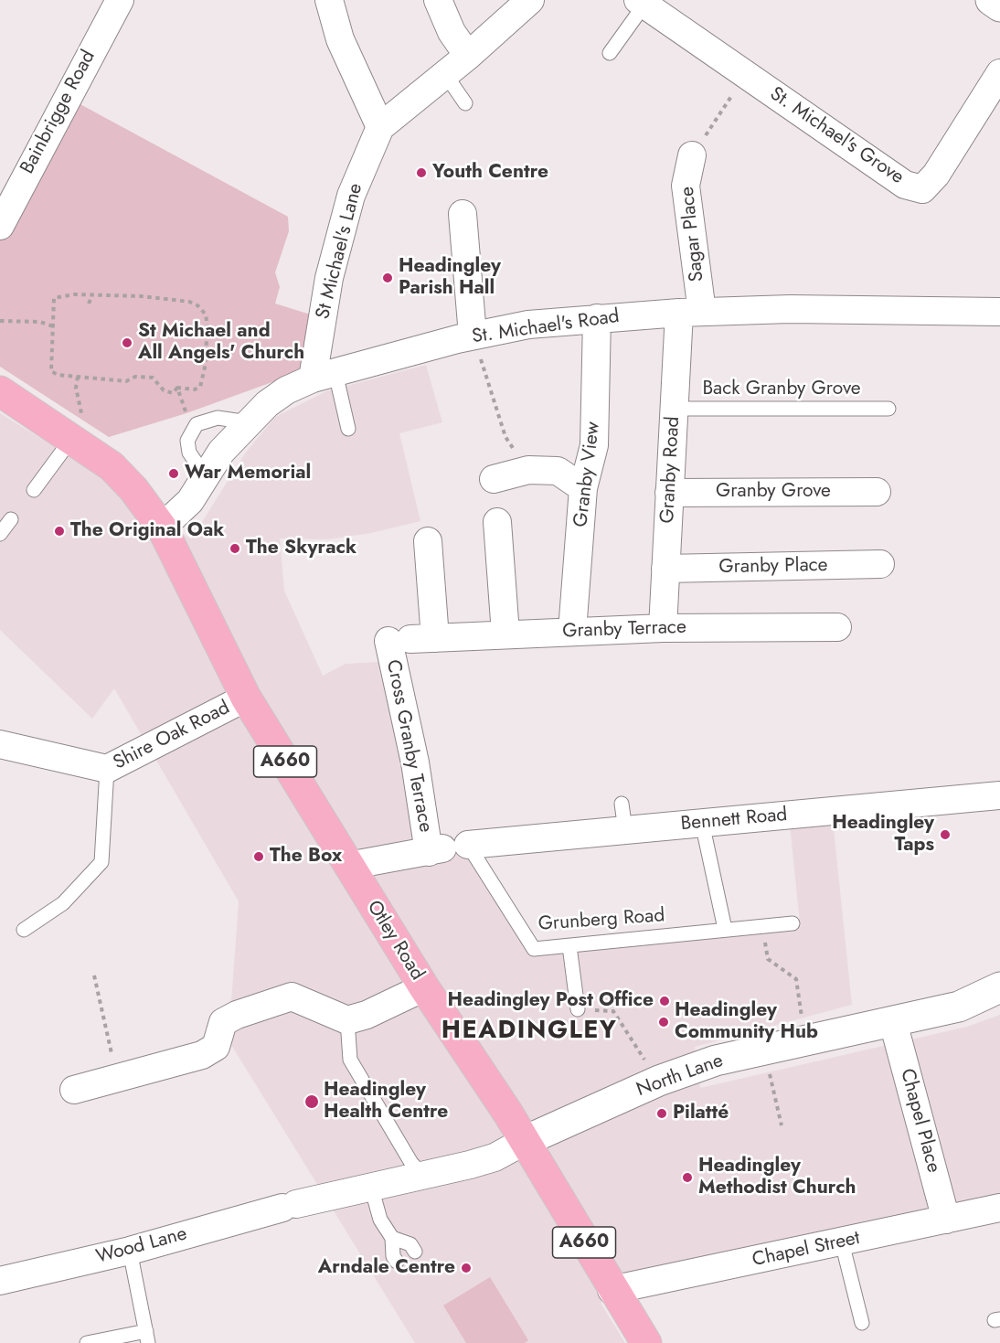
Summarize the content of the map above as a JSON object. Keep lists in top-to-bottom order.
{
  "streets": {
    "highway": ["A660", "Otley Road"],
    "main road": ["North Lane"],
    "street": [
      "Bainbrigge Road",
      "St. Michael's Grove",
      "Sagar Place",
      "St Michael's Lane",
      "St. Michael's Road",
      "Granby Road",
      "Granby View",
      "Granby Grove",
      "Granby Place",
      "Granby Terrace",
      "Shire Oak Road",
      "Cross Granby Terrace",
      "Bennett Road",
      "Chapel Place",
      "Wood Lane",
      "Chapel Street"
    ],
    "lane": ["Back Granby Grove", "Grunberg Road"]
  },
  "crossings": [
    ["Sagar Place", "St. Michael's Road"],
    ["Sagar Place", "Granby Road"],
    ["St Michael's Lane", "St. Michael's Road"],
    ["St. Michael's Road", "Granby Road"],
    ["St. Michael's Road", "Granby View"],
    ["St. Michael's Road", "A660"],
    ["St. Michael's Road", "Otley Road"],
    ["Back Granby Grove", "Granby Road"],
    ["Granby Road", "Granby Grove"],
    ["Granby Road", "Granby Place"],
    ["Granby Road", "Granby Terrace"],
    ["Granby View", "Granby Terrace"],
    ["Granby Terrace", "Cross Granby Terrace"],
    ["Shire Oak Road", "Otley Road"],
    ["Cross Granby Terrace", "Bennett Road"],
    ["Cross Granby Terrace", "Grunberg Road"],
    ["A660", "Otley Road"],
    ["Bennett Road", "Grunberg Road"],
    ["Bennett Road", "Otley Road"],
    ["Otley Road", "North Lane"],
    ["Otley Road", "Wood Lane"],
    ["Otley Road", "Chapel Street"],
    ["North Lane", "Chapel Place"],
    ["North Lane", "Wood Lane"],
    ["Chapel Place", "Chapel Street"]
  ],
  "districts": ["HEADINGLEY"],
  "places": [
    "Youth Centre",
    "Headingley Parish Hall",
    "St Michael and All Angels' Church",
    "War Memorial",
    "The Original Oak",
    "The Skyrack",
    "Headingley Taps",
    "The Box",
    "Headingley Post Office",
    "Headingley Community Hub",
    "Headingley Health Centre",
    "Pilatté",
    "Headingley Methodist Church",
    "Arndale Centre"
  ]
}
